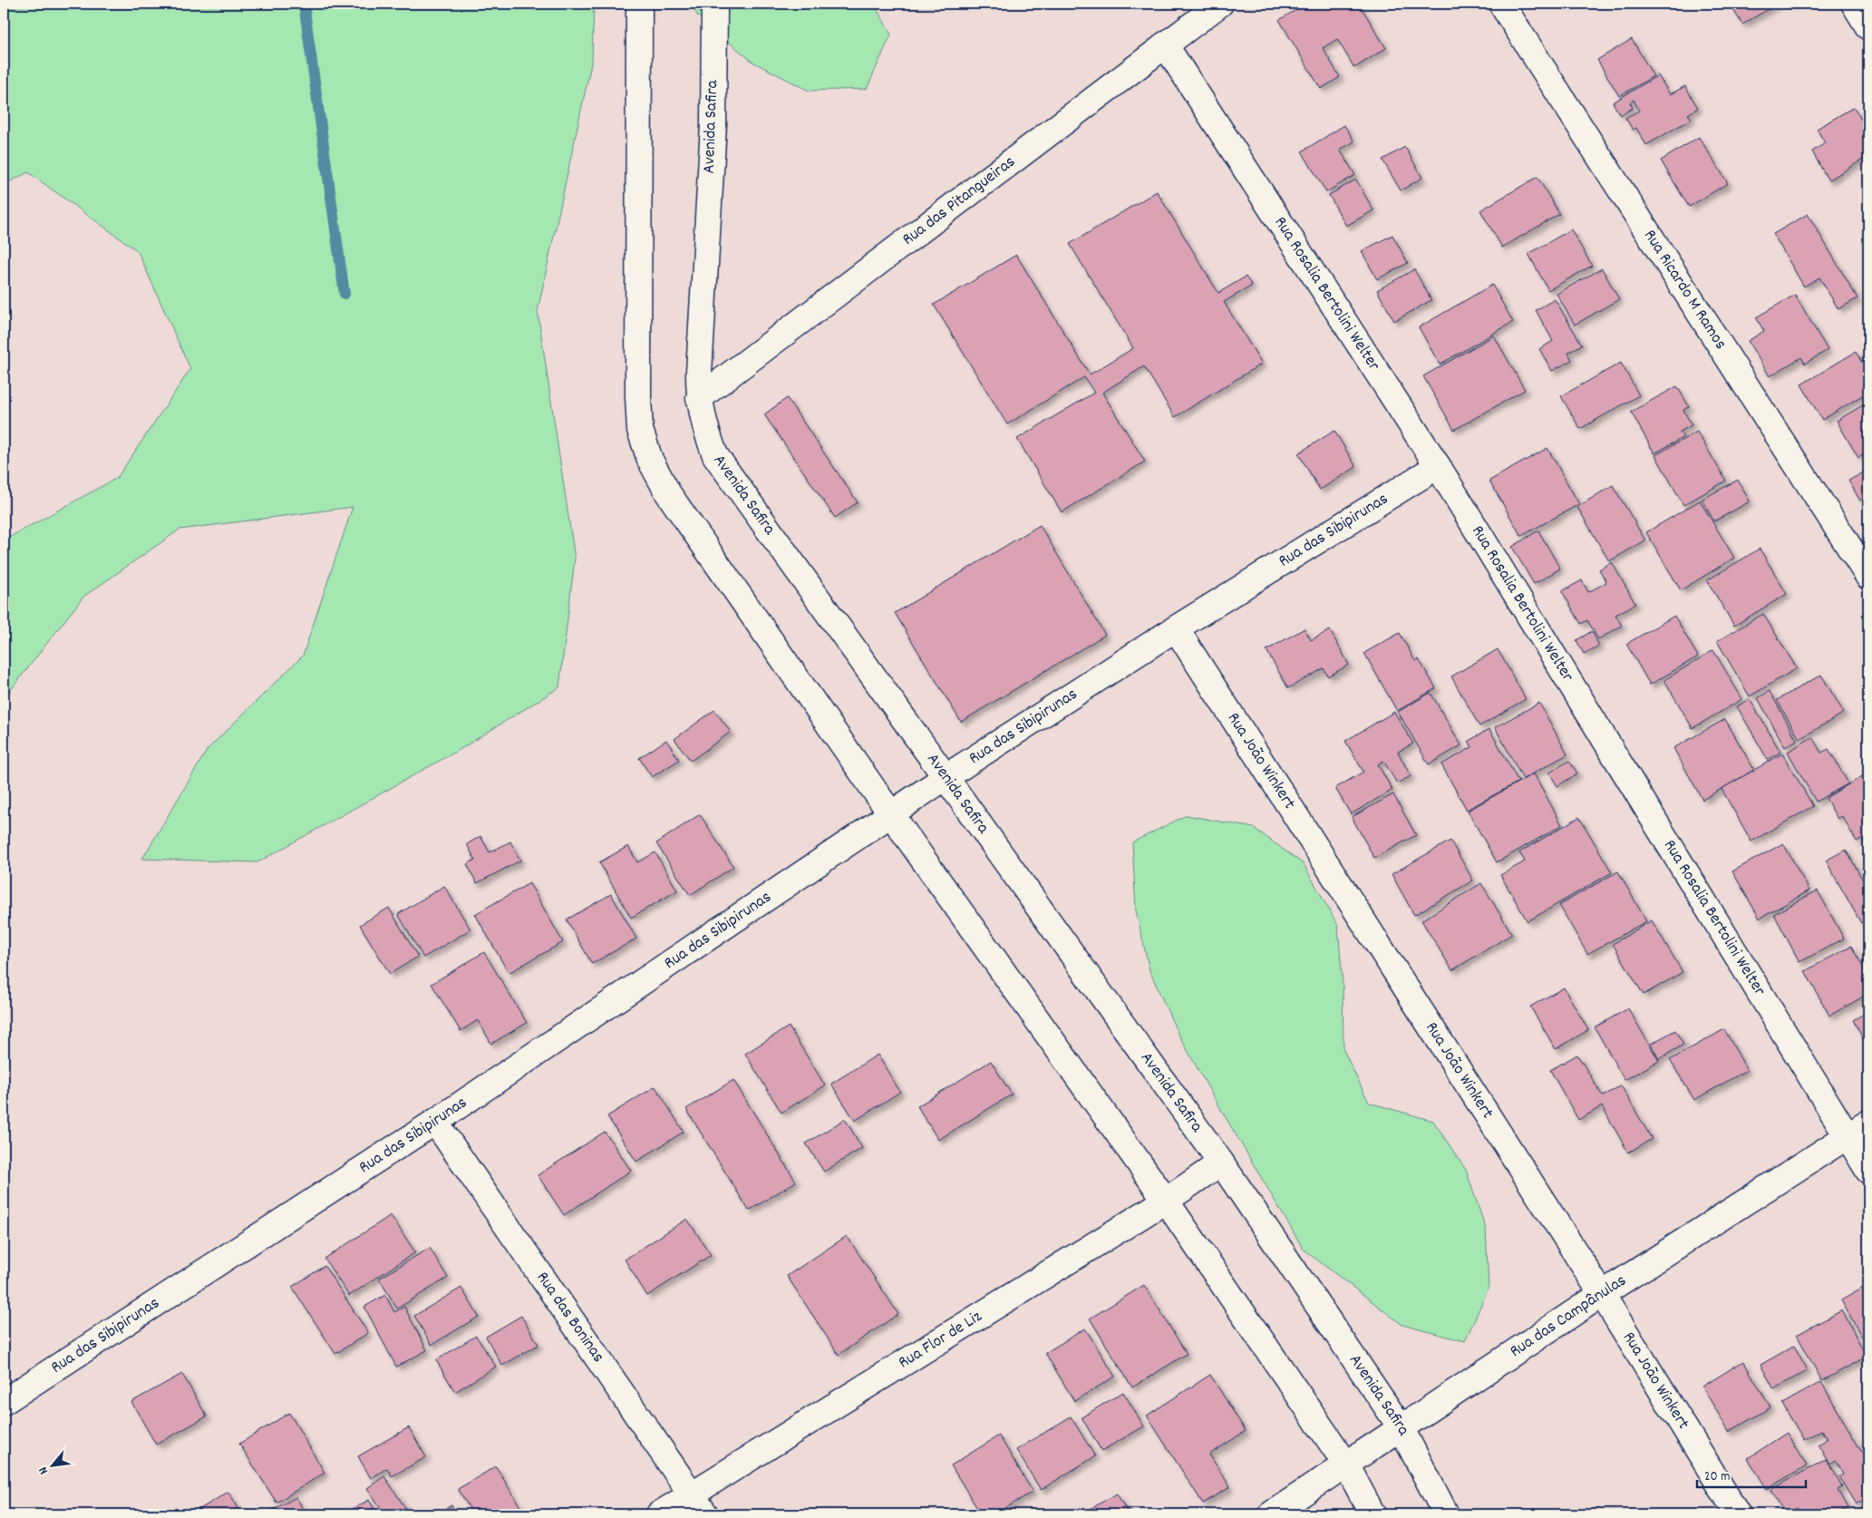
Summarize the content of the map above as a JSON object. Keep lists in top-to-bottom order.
{
  "streets": {
    "street": [
      "Avenida Safira",
      "Rua das Pitangueiras",
      "Rua Ricardo M Ramos",
      "Rua Rosalia Bertolini Welter",
      "Rua das Sibipirunas",
      "Rua João Winkert",
      "Rua das Campânulas",
      "Rua das Boninas",
      "Rua Flor de Liz"
    ]
  },
  "crossings": [
    ["Avenida Safira", "Rua das Pitangueiras"],
    ["Avenida Safira", "Rua das Sibipirunas"],
    ["Avenida Safira", "Rua das Campânulas"],
    ["Avenida Safira", "Rua Flor de Liz"],
    ["Rua das Pitangueiras", "Rua Rosalia Bertolini Welter"],
    ["Rua Rosalia Bertolini Welter", "Rua das Sibipirunas"],
    ["Rua Rosalia Bertolini Welter", "Rua das Campânulas"],
    ["Rua das Sibipirunas", "Rua João Winkert"],
    ["Rua das Sibipirunas", "Rua das Boninas"],
    ["Rua João Winkert", "Rua das Campânulas"],
    ["Rua das Boninas", "Rua Flor de Liz"]
  ],
  "scale_bar": "20 m",
  "north": "bottom left"
}
